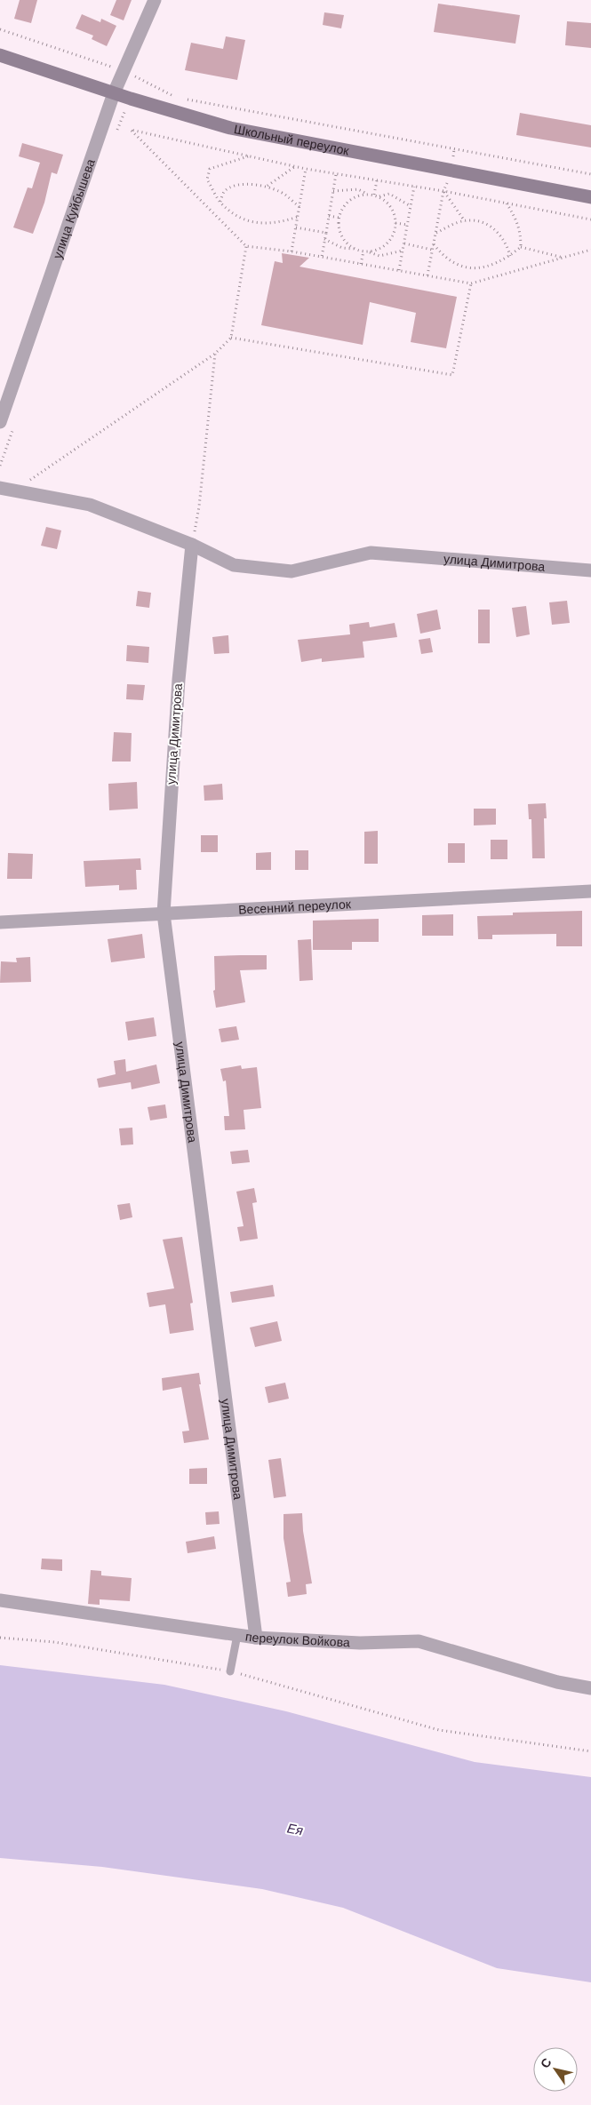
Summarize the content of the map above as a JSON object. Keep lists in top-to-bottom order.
{
  "streets": {
    "street": [
      "Школьный переулок",
      "улица Куйбышева",
      "улица Димитрова",
      "Весенний переулок",
      "переулок Войкова"
    ]
  },
  "crossings": [
    ["Школьный переулок", "улица Куйбышева"],
    ["улица Димитрова", "Весенний переулок"],
    ["улица Димитрова", "переулок Войкова"]
  ],
  "water": ["Ея"],
  "north": "top left"
}
